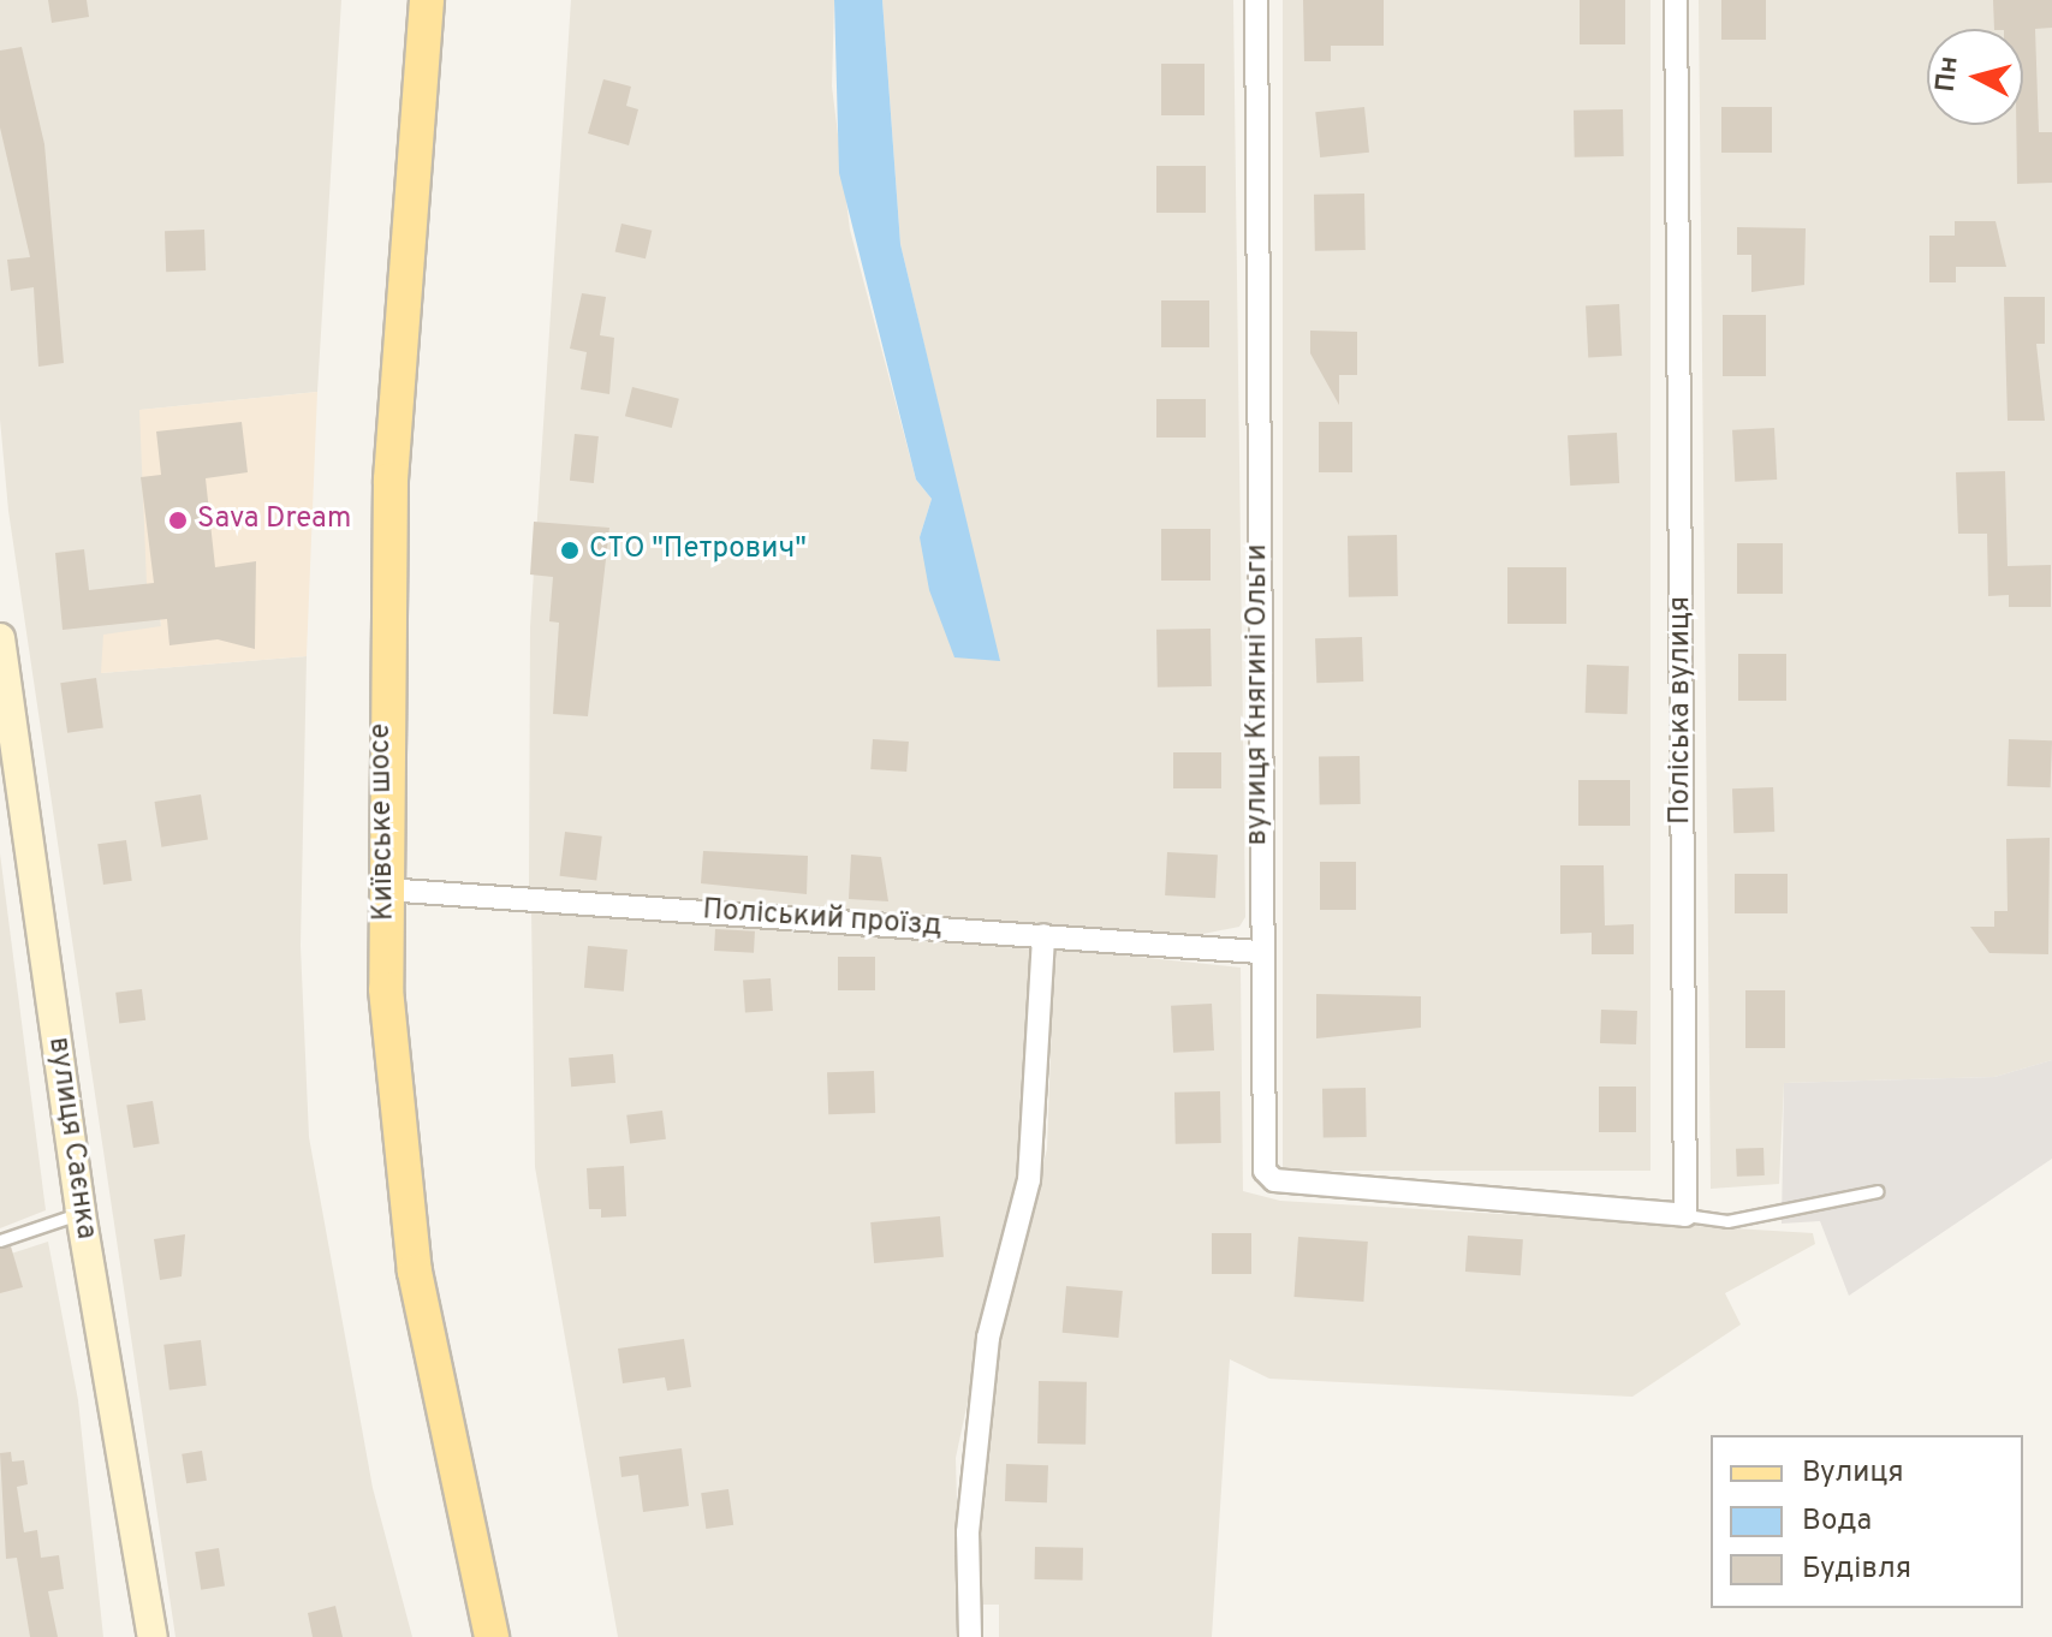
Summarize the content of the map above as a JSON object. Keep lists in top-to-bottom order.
{
  "streets": {
    "main road": ["Київське шосе"],
    "street": [
      "вулиця Княгині Ольги",
      "Поліська вулиця",
      "Поліський проїзд",
      "вулиця Саєнка"
    ]
  },
  "crossings": [
    ["вулиця Княгині Ольги", "Поліська вулиця"],
    ["вулиця Княгині Ольги", "Поліський проїзд"],
    ["Київське шосе", "Поліський проїзд"]
  ],
  "places": ["Sava Dream", "СТО \"Петрович\""],
  "legend": ["Вулиця", "Вода", "Будівля"],
  "north": "left"
}
